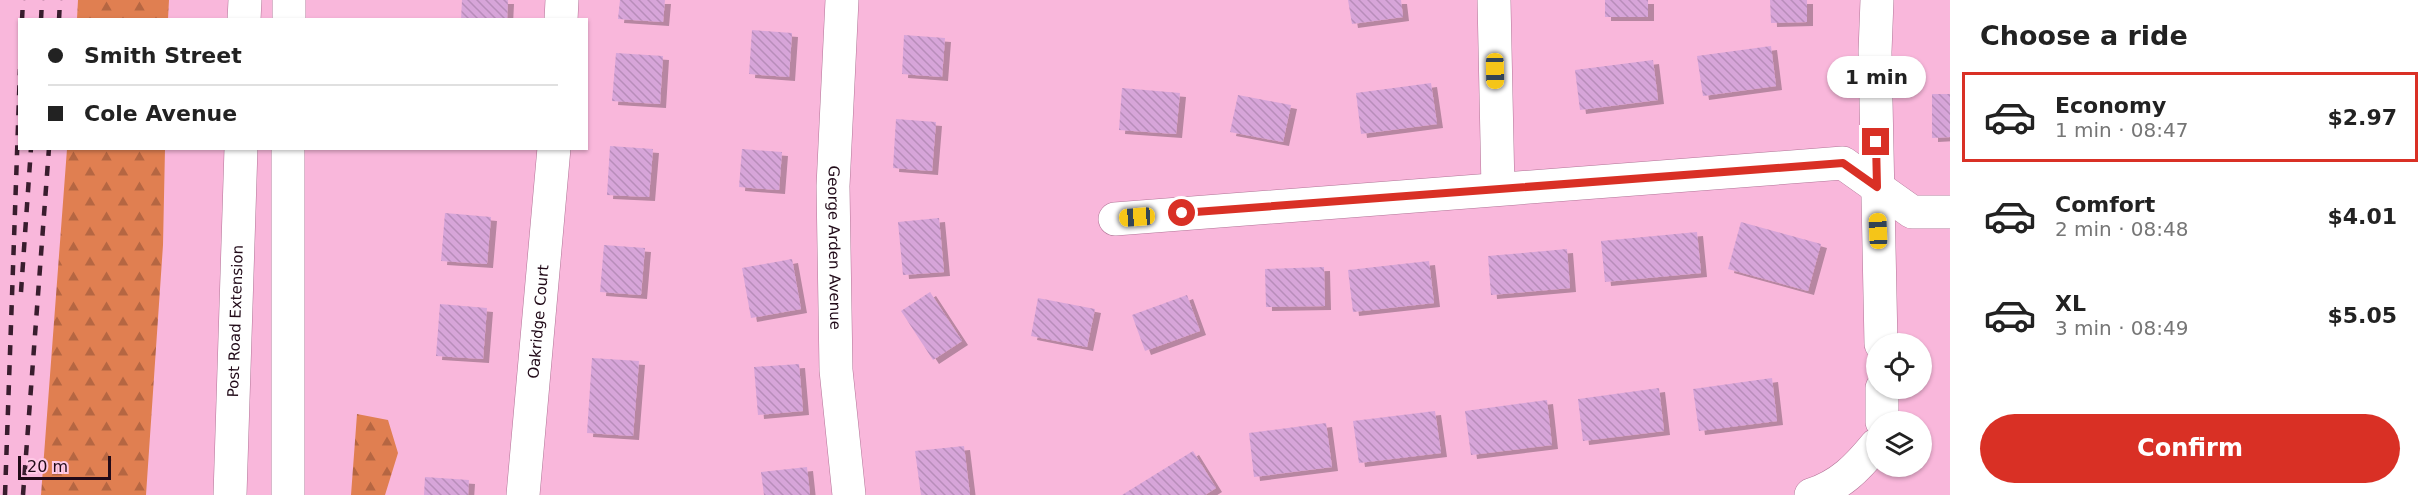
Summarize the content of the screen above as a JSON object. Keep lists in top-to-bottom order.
{
  "streets": {
    "street": ["George Arden Avenue", "Post Road Extension", "Oakridge Court"]
  },
  "scale_bar": "20 m",
  "page": {
    "heading": "Choose a ride",
    "banner": ["Smith Street", "Cole Avenue"],
    "bubble": "1 min",
    "list": [
      {
        "name": "Economy",
        "note": "1 min · 08:47",
        "value": "$2.97"
      },
      {
        "name": "Comfort",
        "note": "2 min · 08:48",
        "value": "$4.01"
      },
      {
        "name": "XL",
        "note": "3 min · 08:49",
        "value": "$5.05"
      }
    ],
    "buttons": "Confirm",
    "scale": "20 m"
  }
}
